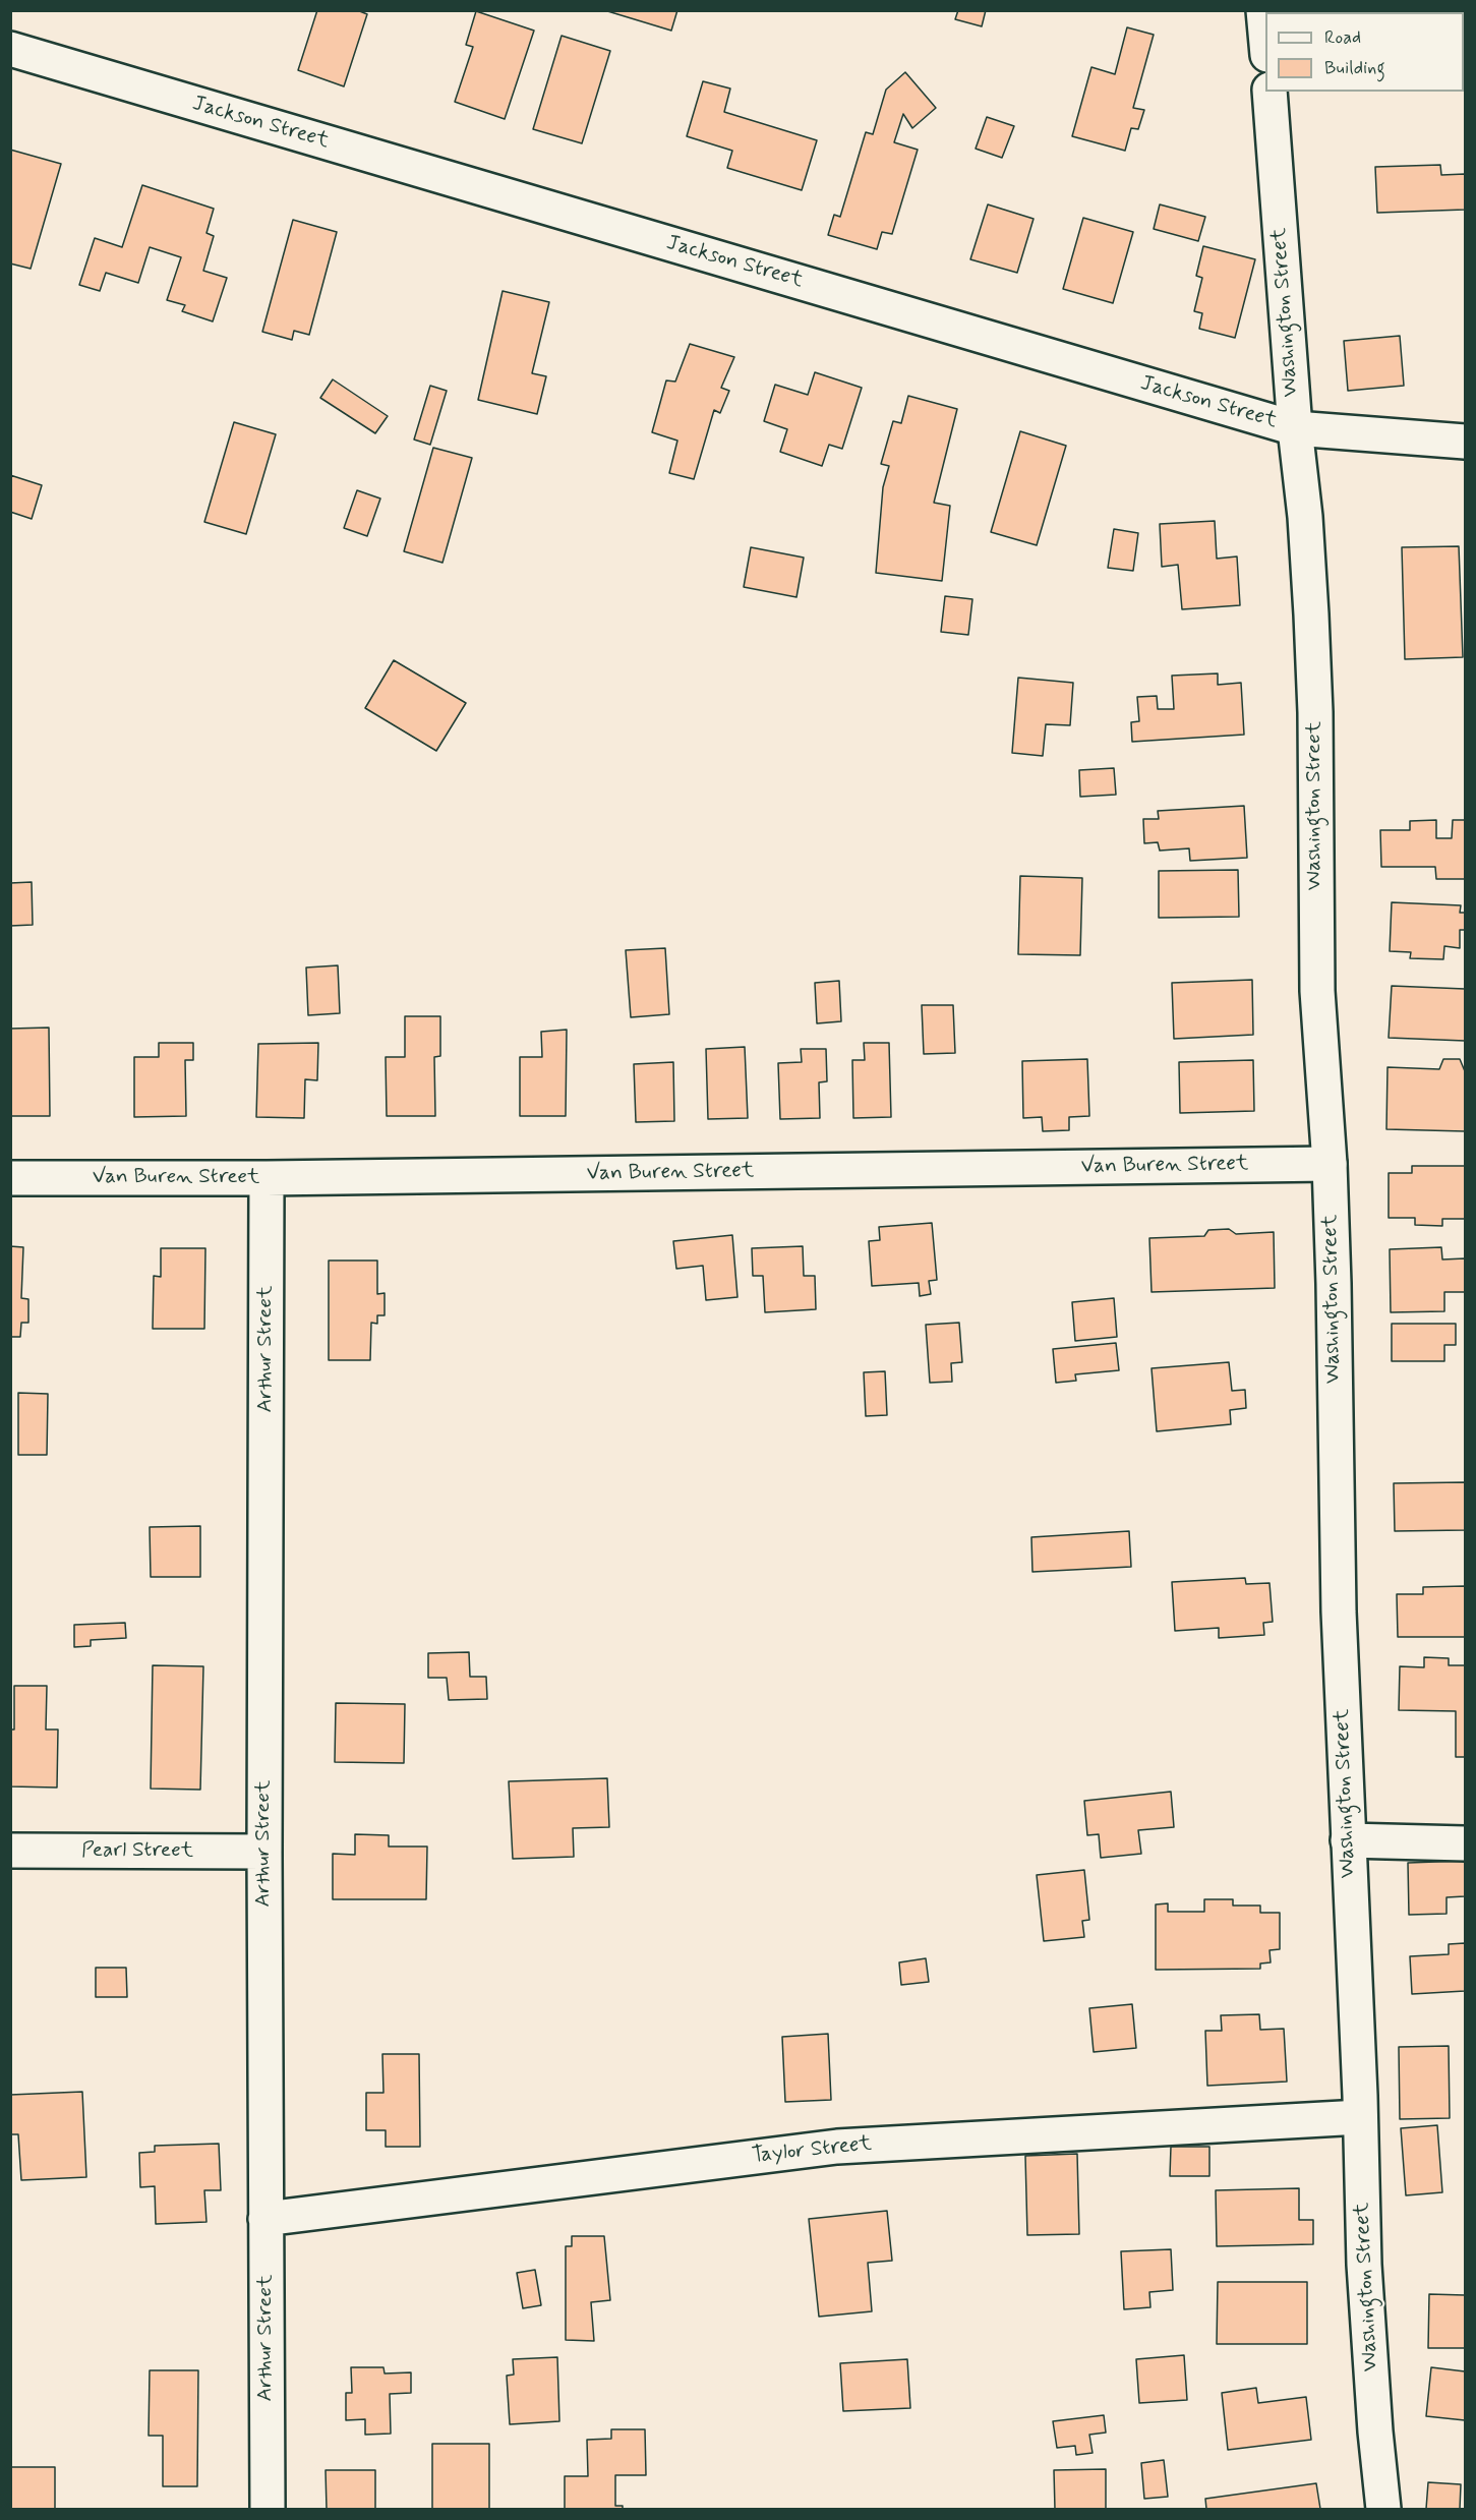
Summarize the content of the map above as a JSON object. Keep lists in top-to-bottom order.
{
  "streets": {
    "street": [
      "Jackson Street",
      "Washington Street",
      "Van Buren Street",
      "Arthur Street",
      "Pearl Street",
      "Taylor Street"
    ]
  },
  "crossings": [
    ["Jackson Street", "Washington Street"],
    ["Washington Street", "Van Buren Street"],
    ["Washington Street", "Taylor Street"],
    ["Van Buren Street", "Arthur Street"],
    ["Arthur Street", "Pearl Street"],
    ["Arthur Street", "Taylor Street"]
  ],
  "legend": ["Road", "Building"]
}
